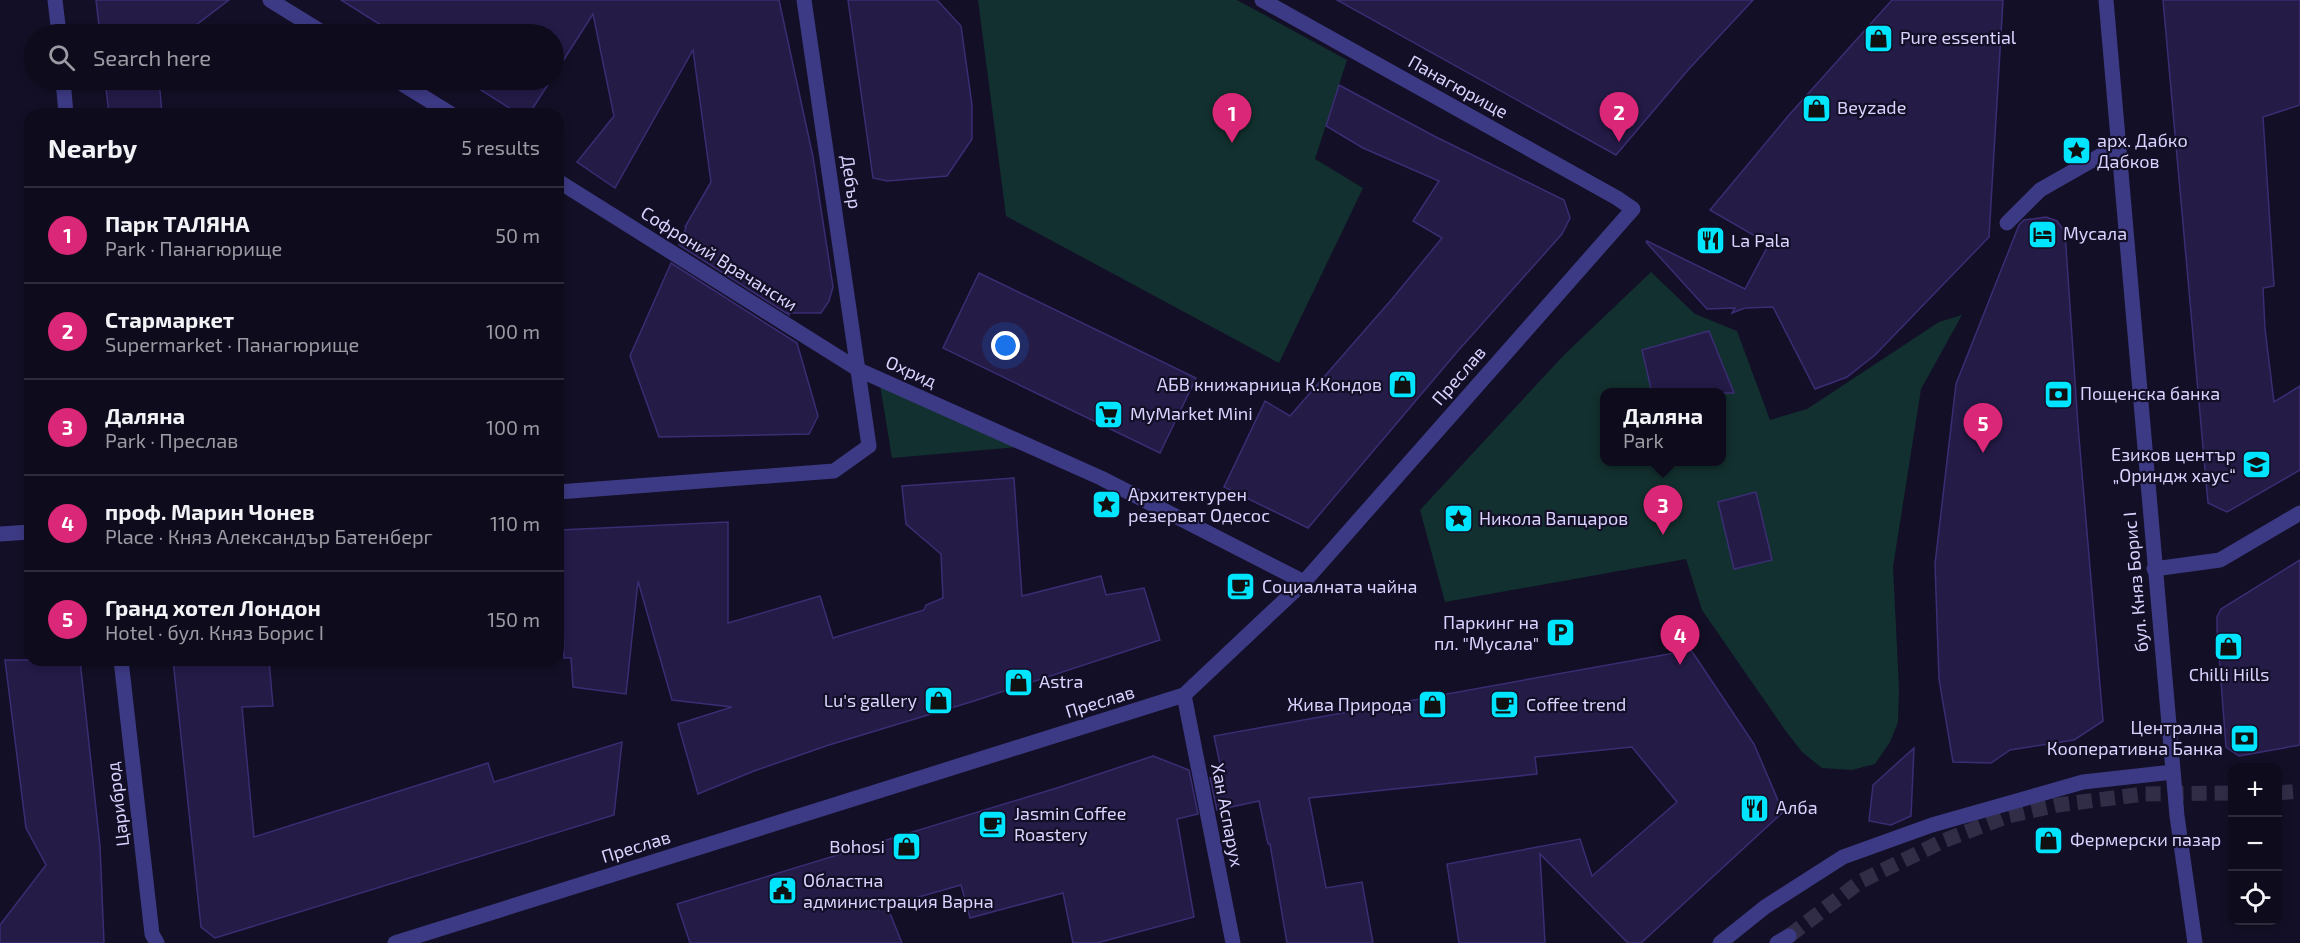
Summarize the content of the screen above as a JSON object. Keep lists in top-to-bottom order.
{
  "streets": {
    "street": [
      "Панагюрище",
      "Дебър",
      "Софроний Врачански",
      "Охрид",
      "Преслав",
      "бул. Княз Борис I",
      "Цариброд",
      "Хан Аспарух"
    ]
  },
  "crossings": [
    ["Панагюрище", "Преслав"],
    ["Дебър", "Софроний Врачански"],
    ["Дебър", "Охрид"],
    ["Софроний Врачански", "Охрид"],
    ["Охрид", "Преслав"],
    ["Преслав", "Хан Аспарух"]
  ],
  "places": {
    "shop": [
      "Pure essential",
      "Beyzade",
      "АБВ книжарница К.Кондов",
      "Chilli Hills",
      "Astra",
      "Lu's gallery",
      "Жива Природа",
      "Фермерски пазар",
      "Bohosi"
    ],
    "place": ["арх. Дабко Дабков", "Архитектурен резерват Одесос", "Никола Вапцаров"],
    "hotel": ["Мусала"],
    "restaurant": ["La Pala", "Алба"],
    "bank": ["Пощенска банка", "Централна Кооперативна Банка"],
    "supermarket": ["MyMarket Mini"],
    "school or university": ["Езиков център „Ориндж хаус“"],
    "cafe": ["Социалната чайна", "Coffee trend", "Jasmin Coffee Roastery"],
    "parking": ["Паркинг на пл. \"Мусала\""],
    "public building": ["Областна администрация Варна"]
  },
  "page": {
    "search": "Search here",
    "pins": [
      "2",
      "1",
      "5",
      "3",
      "4"
    ],
    "heading": ["Nearby", "5 results"],
    "list": [
      {
        "mark": "1",
        "name": "Парк ТАЛЯНА",
        "note": "Park · Панагюрище",
        "value": "50 m"
      },
      {
        "mark": "2",
        "name": "Стармаркет",
        "note": "Supermarket · Панагюрище",
        "value": "100 m"
      },
      {
        "mark": "3",
        "name": "Даляна",
        "note": "Park · Преслав",
        "value": "100 m"
      },
      {
        "mark": "4",
        "name": "проф. Марин Чонев",
        "note": "Place · Княз Александър Батенберг",
        "value": "110 m"
      },
      {
        "mark": "5",
        "name": "Гранд хотел Лондон",
        "note": "Hotel · бул. Княз Борис I",
        "value": "150 m"
      }
    ],
    "popup": ["Даляна", "Park"],
    "map_buttons": ["+", "−"]
  }
}
